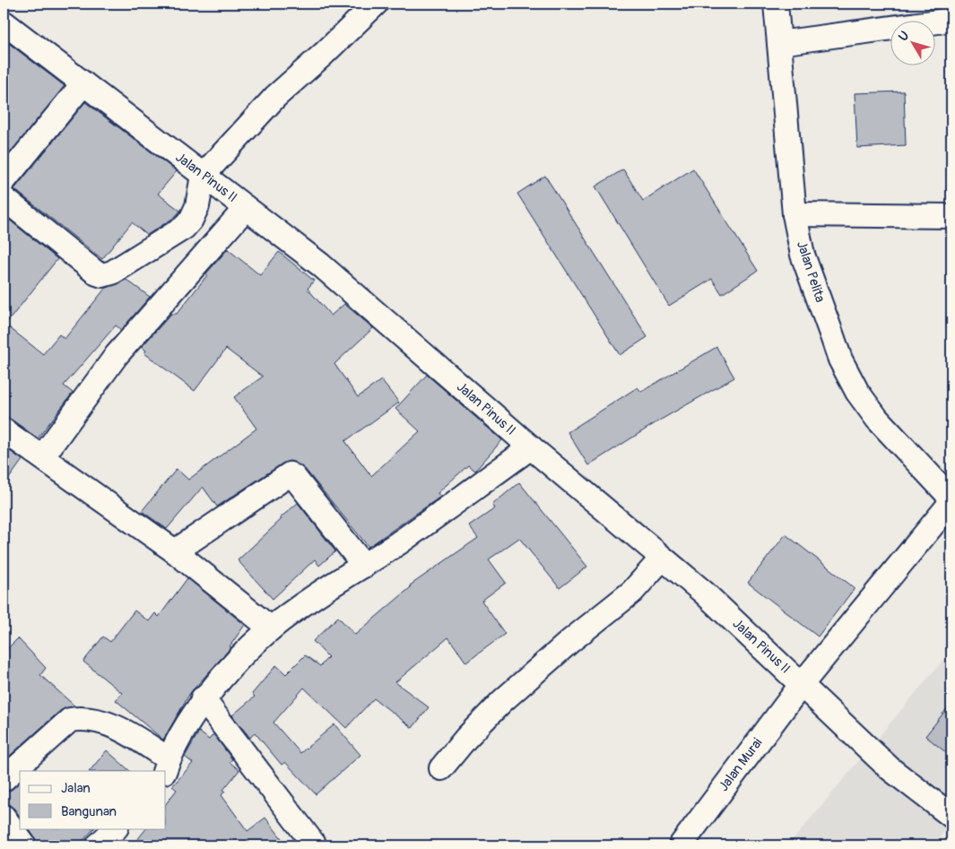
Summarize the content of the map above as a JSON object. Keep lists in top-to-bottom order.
{
  "streets": {
    "street": ["Jalan Pinus II", "Jalan Pelita", "Jalan Murai"]
  },
  "crossings": [
    ["Jalan Pinus II", "Jalan Murai"]
  ],
  "legend": ["Jalan", "Bangunan"],
  "north": "top left"
}
